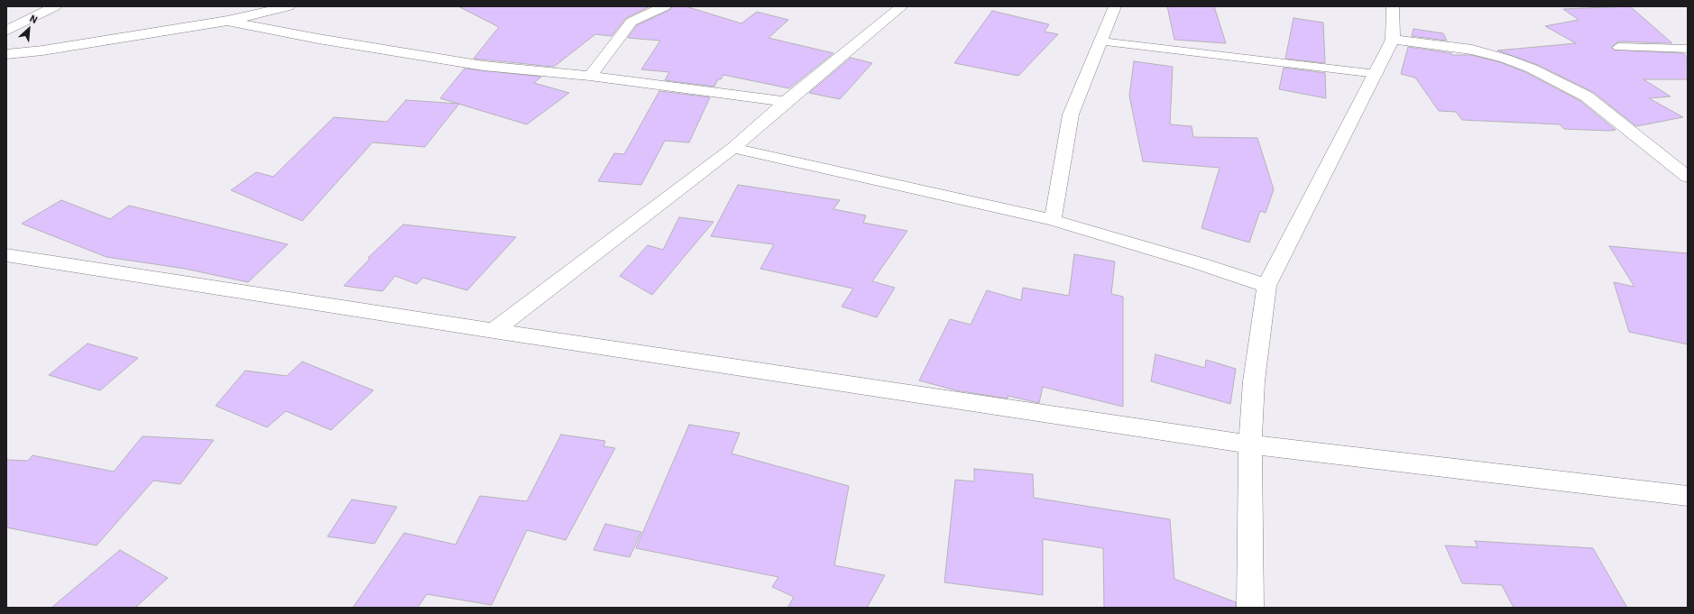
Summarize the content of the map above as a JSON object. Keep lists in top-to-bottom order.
{
  "north": "top right"
}
